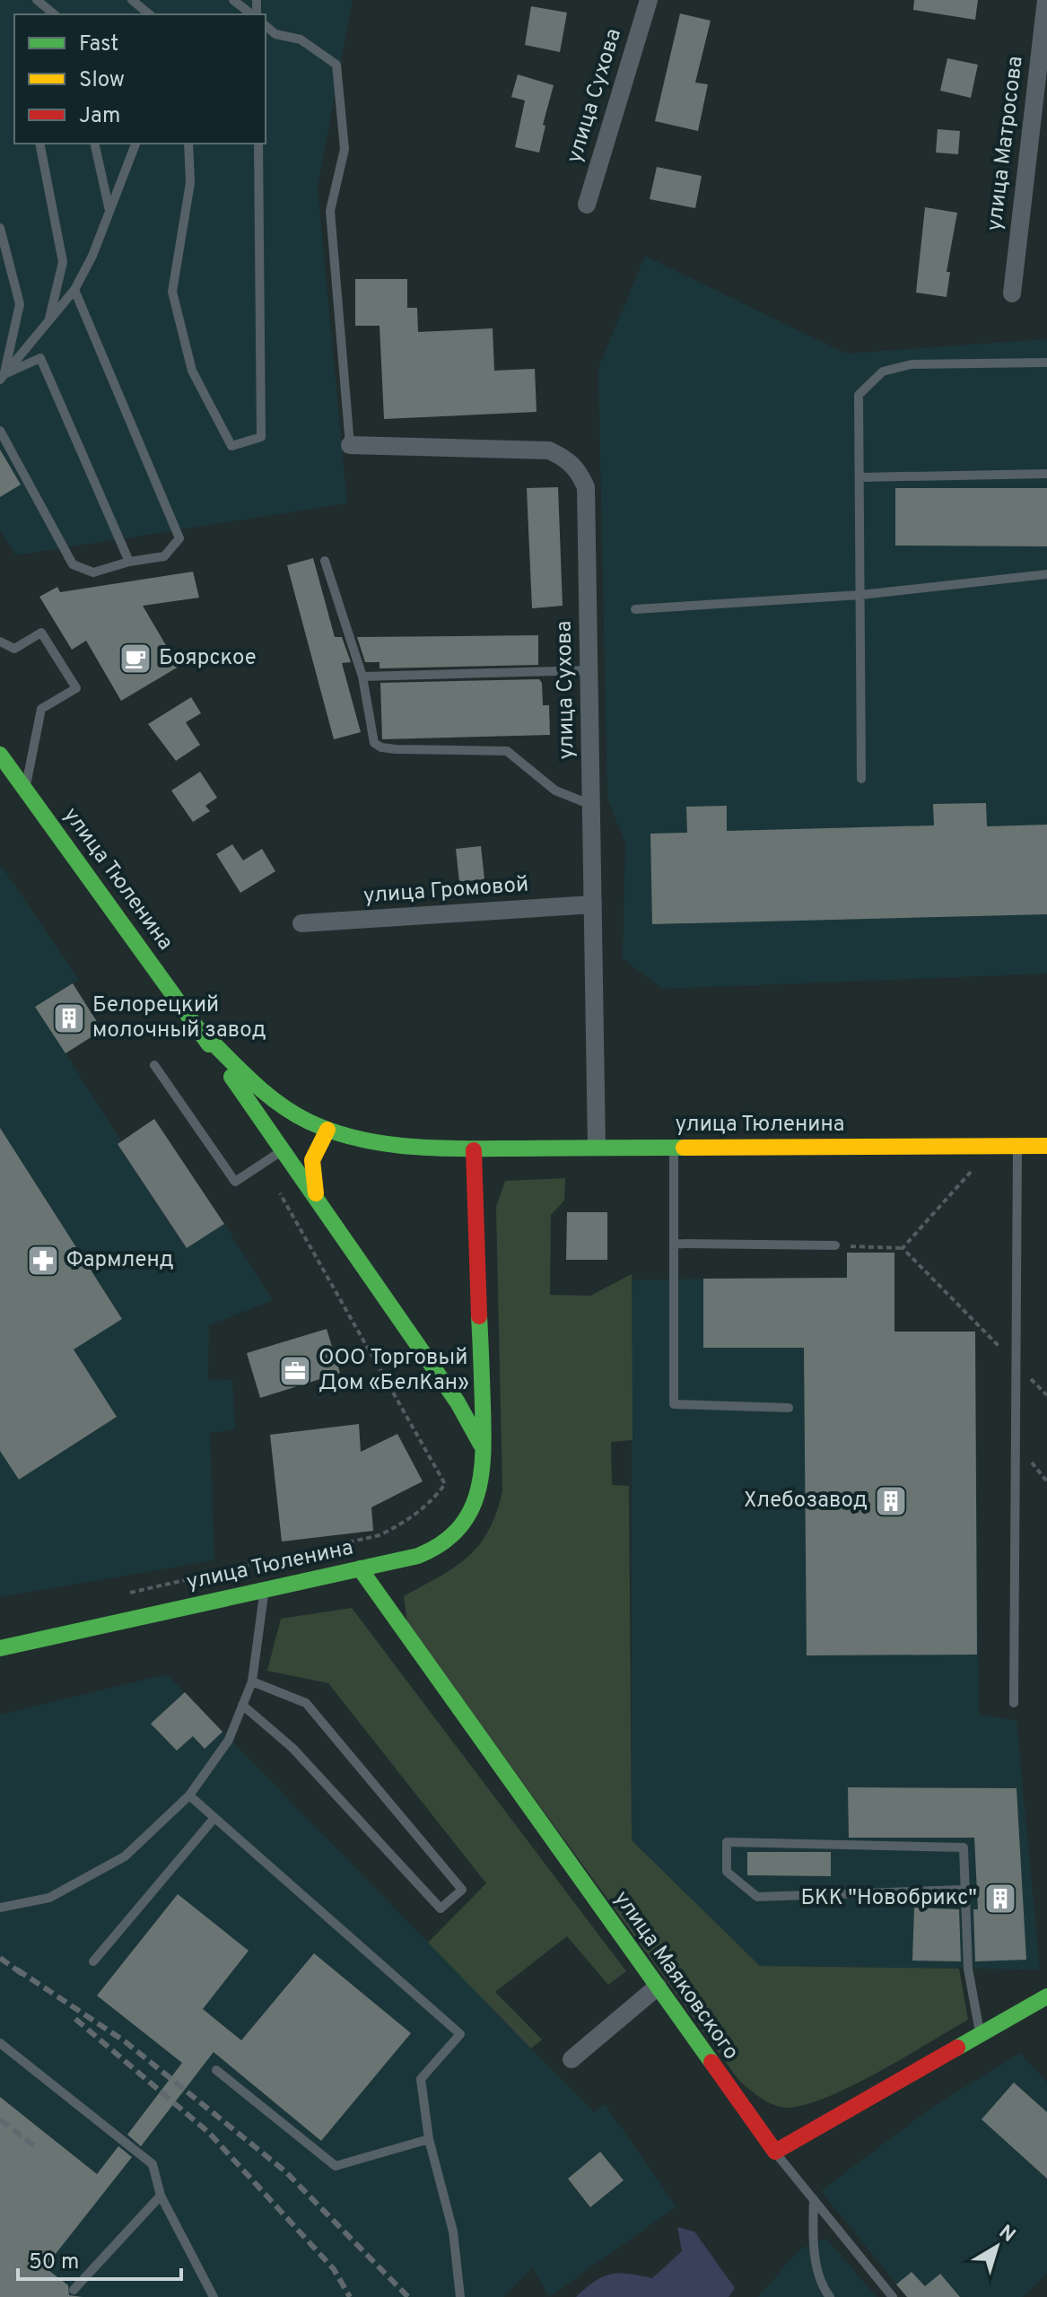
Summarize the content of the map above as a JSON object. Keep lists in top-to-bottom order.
{
  "streets": {
    "street": [
      "улица Сухова",
      "улица Матросова",
      "улица Тюленина",
      "улица Громовой",
      "улица Маяковского"
    ]
  },
  "crossings": [
    ["улица Сухова", "улица Тюленина"],
    ["улица Сухова", "улица Громовой"],
    ["улица Тюленина", "улица Маяковского"]
  ],
  "places": {
    "cafe": ["Боярское"],
    "building": ["Белорецкий молочный завод", "Хлебозавод", "БКК \"Новобрикс\""],
    "pharmacy": ["Фармленд"],
    "office": ["ООО Торговый Дом «БелКан»"]
  },
  "legend": ["Fast", "Slow", "Jam"],
  "scale_bar": "50 m",
  "north": "top right"
}
